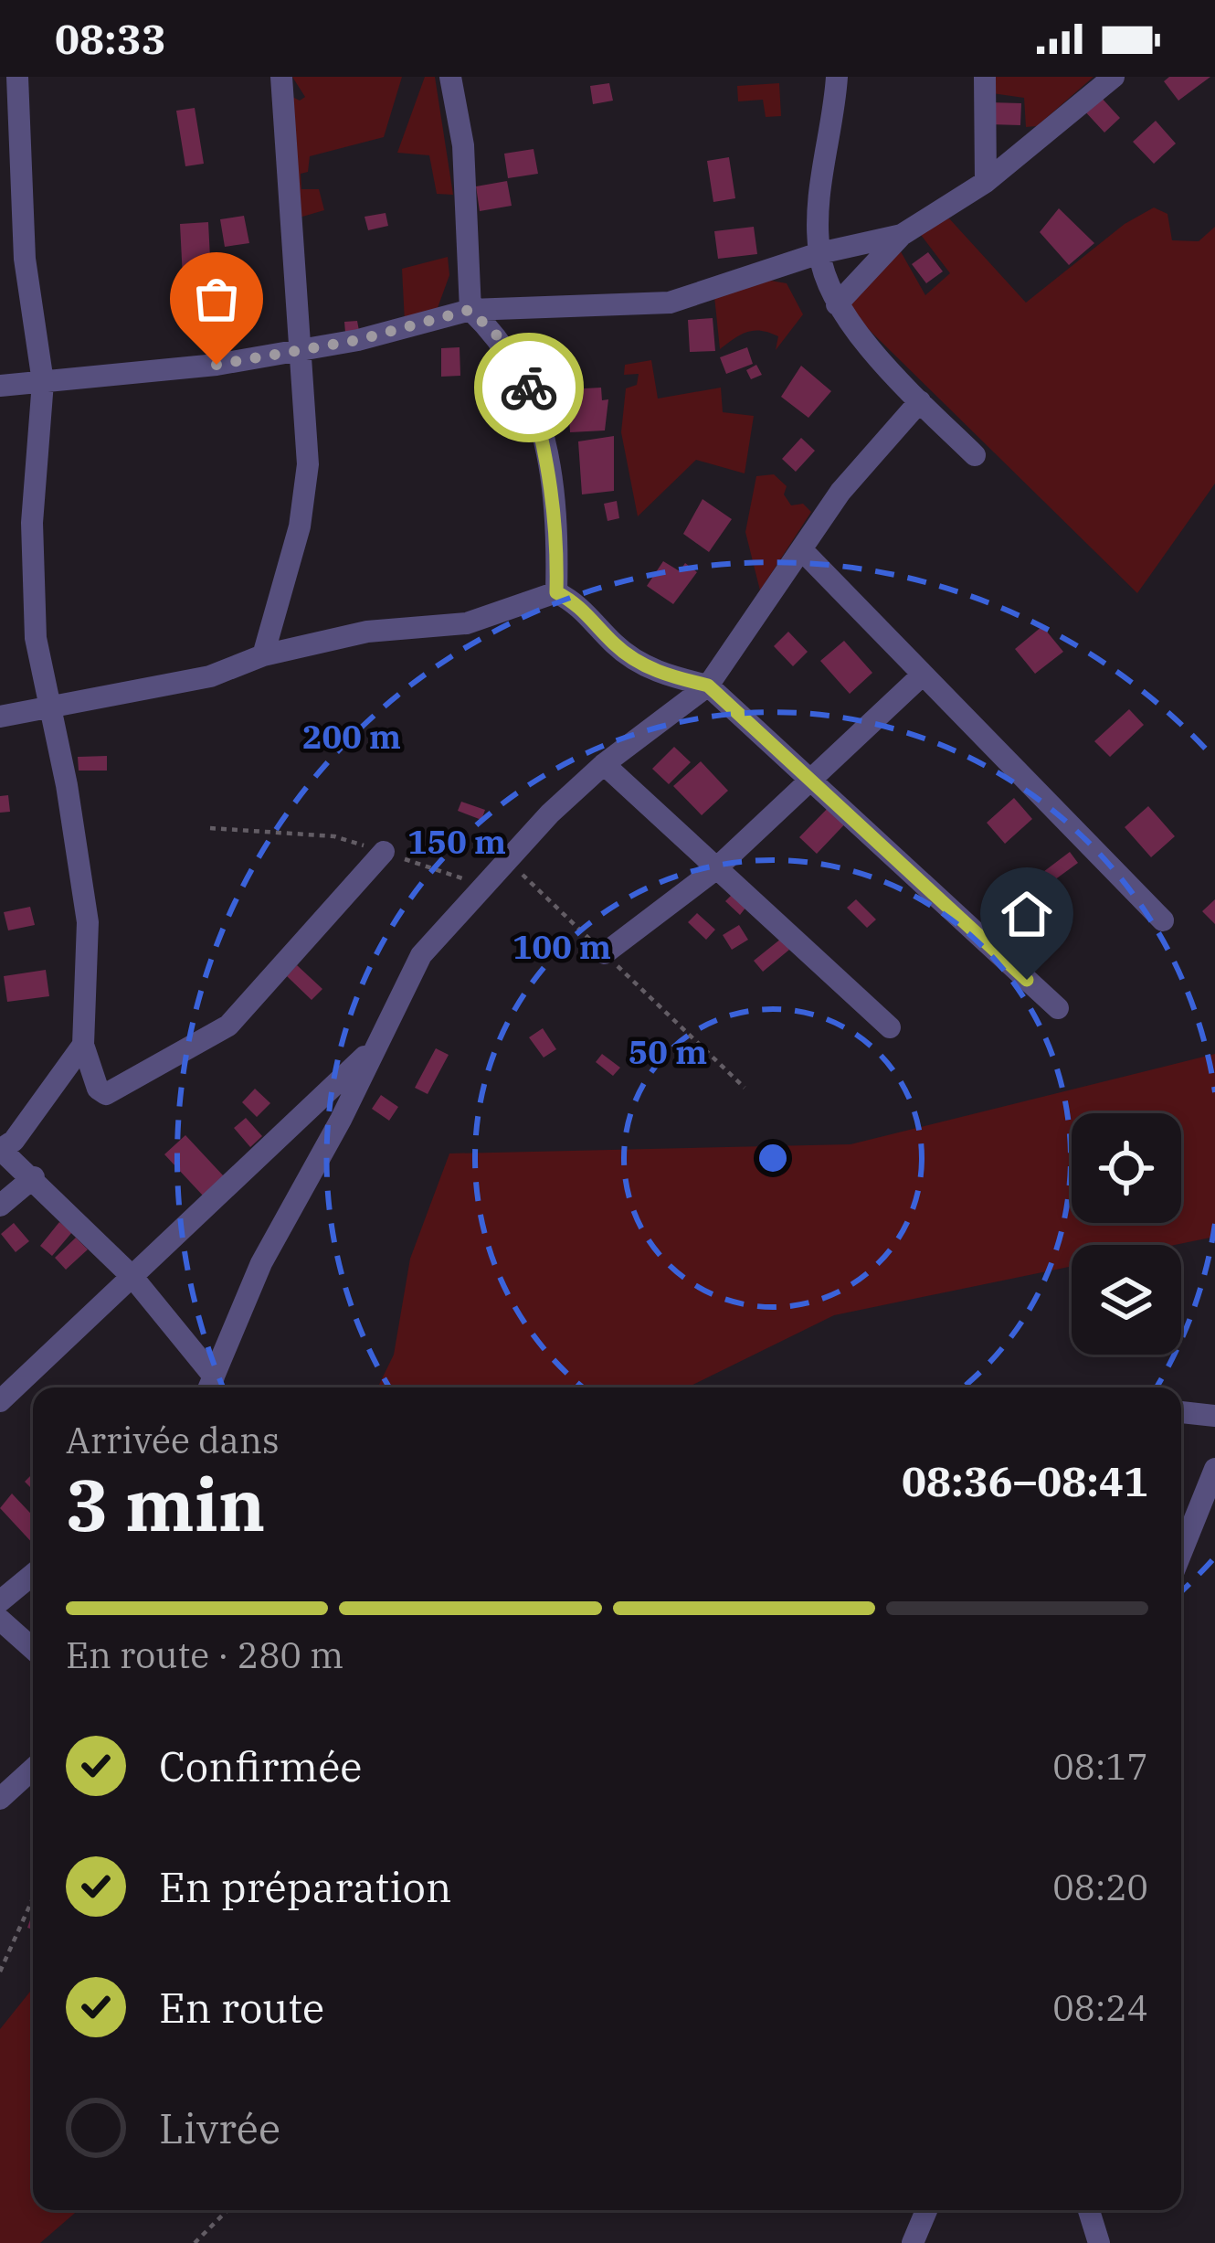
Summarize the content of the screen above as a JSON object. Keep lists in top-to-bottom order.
{
  "page": {
    "status": "08:33",
    "heading": ["3 min", "Arrivée dans", "08:36–08:41"],
    "bar": "En route · 280 m",
    "list": [
      ["Confirmée", "08:17"],
      ["En préparation", "08:20"],
      ["En route", "08:24"],
      "Livrée"
    ]
  },
  "rings": [
    "200 m",
    "150 m",
    "100 m",
    "50 m"
  ]
}
